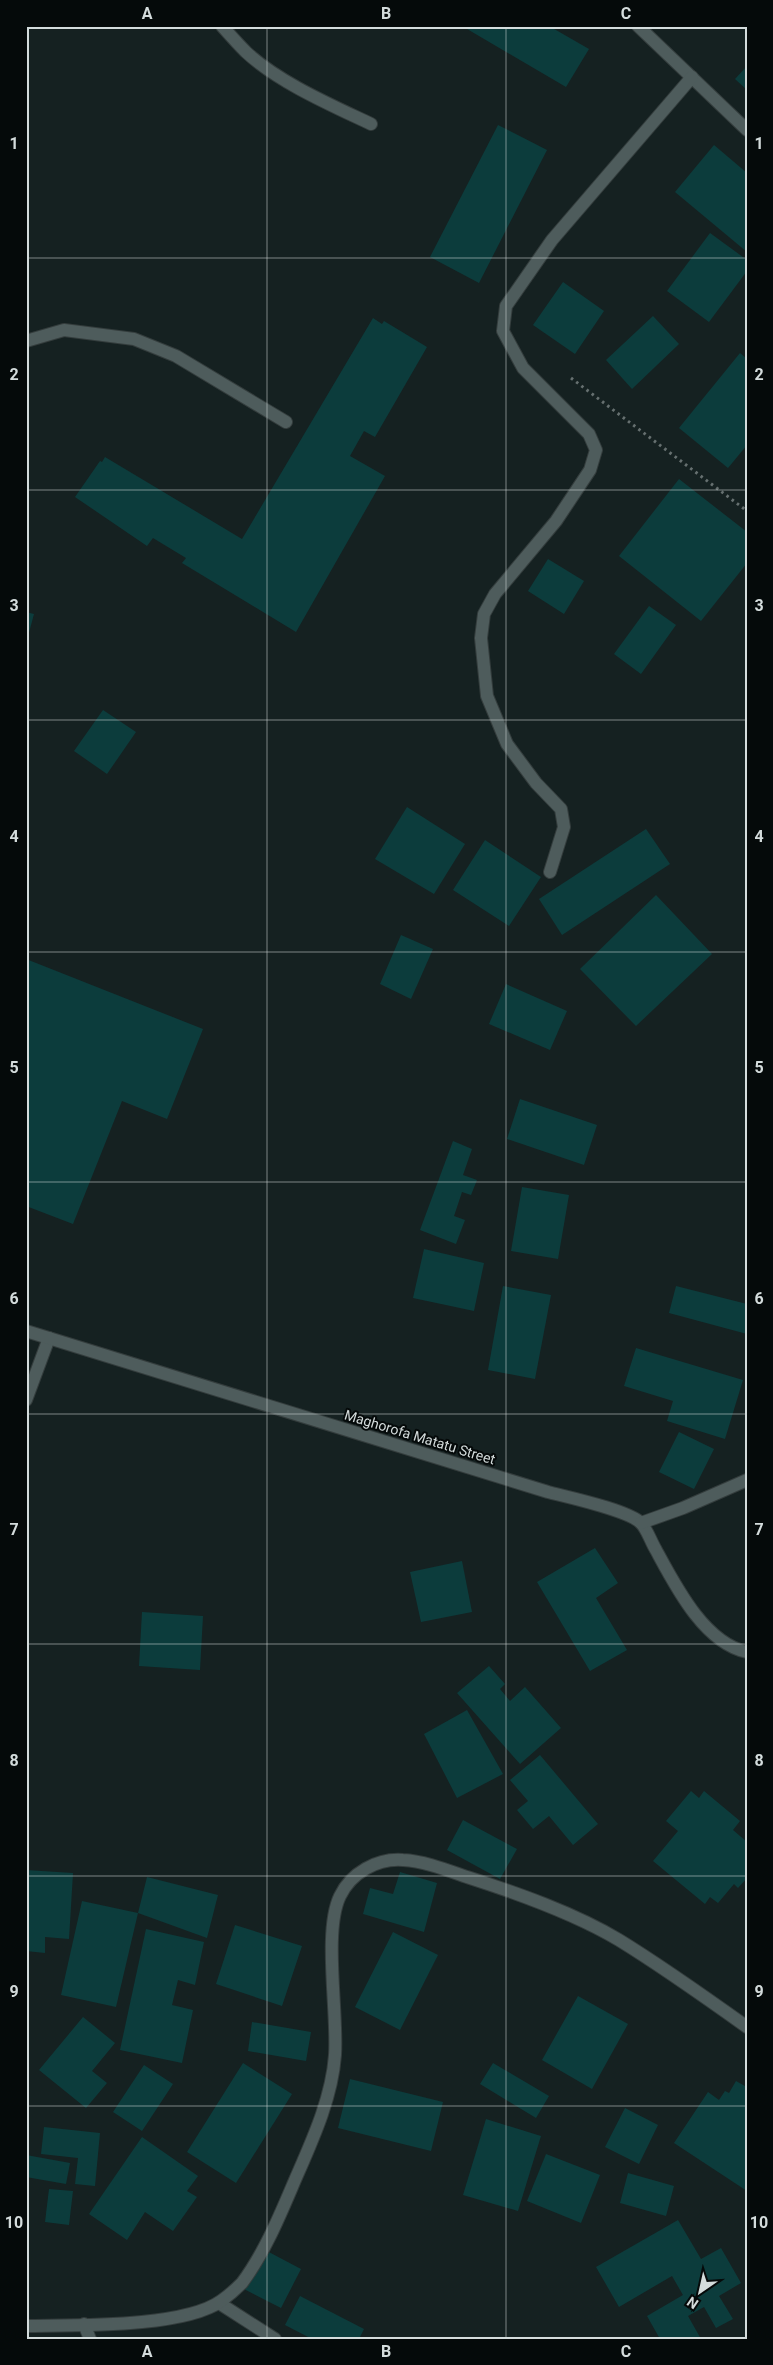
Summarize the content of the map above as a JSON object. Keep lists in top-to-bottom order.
{
  "streets": {
    "street": ["Maghorofa Matatu Street"]
  },
  "north": "bottom left",
  "grid": {
    "columns": ["A", "B", "C"],
    "rows": [
      "1",
      "2",
      "3",
      "4",
      "5",
      "6",
      "7",
      "8",
      "9",
      "10"
    ]
  }
}
